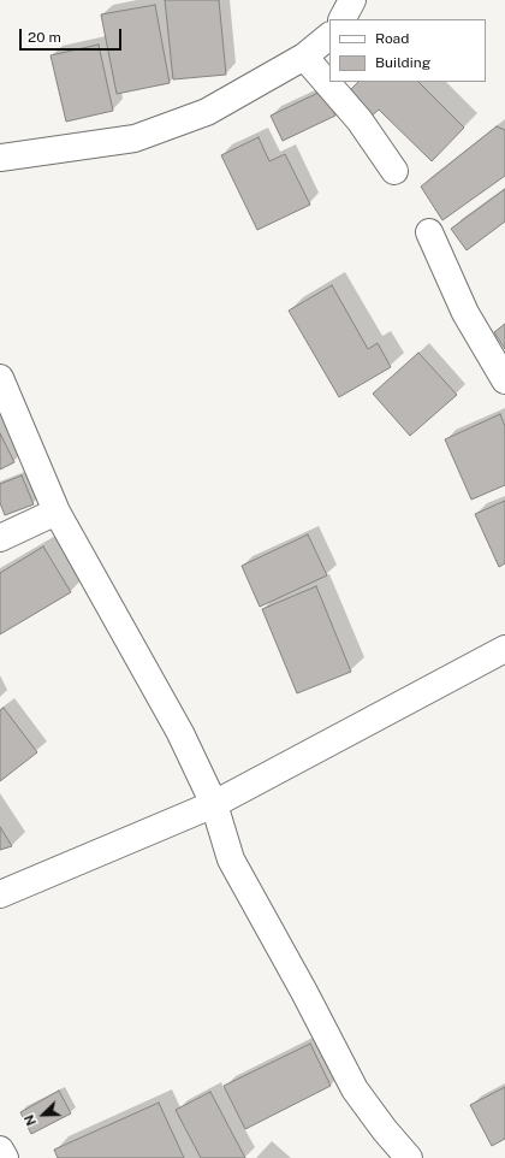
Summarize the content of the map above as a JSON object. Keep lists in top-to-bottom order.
{
  "legend": ["Road", "Building"],
  "scale_bar": "20 m",
  "north": "bottom left"
}
